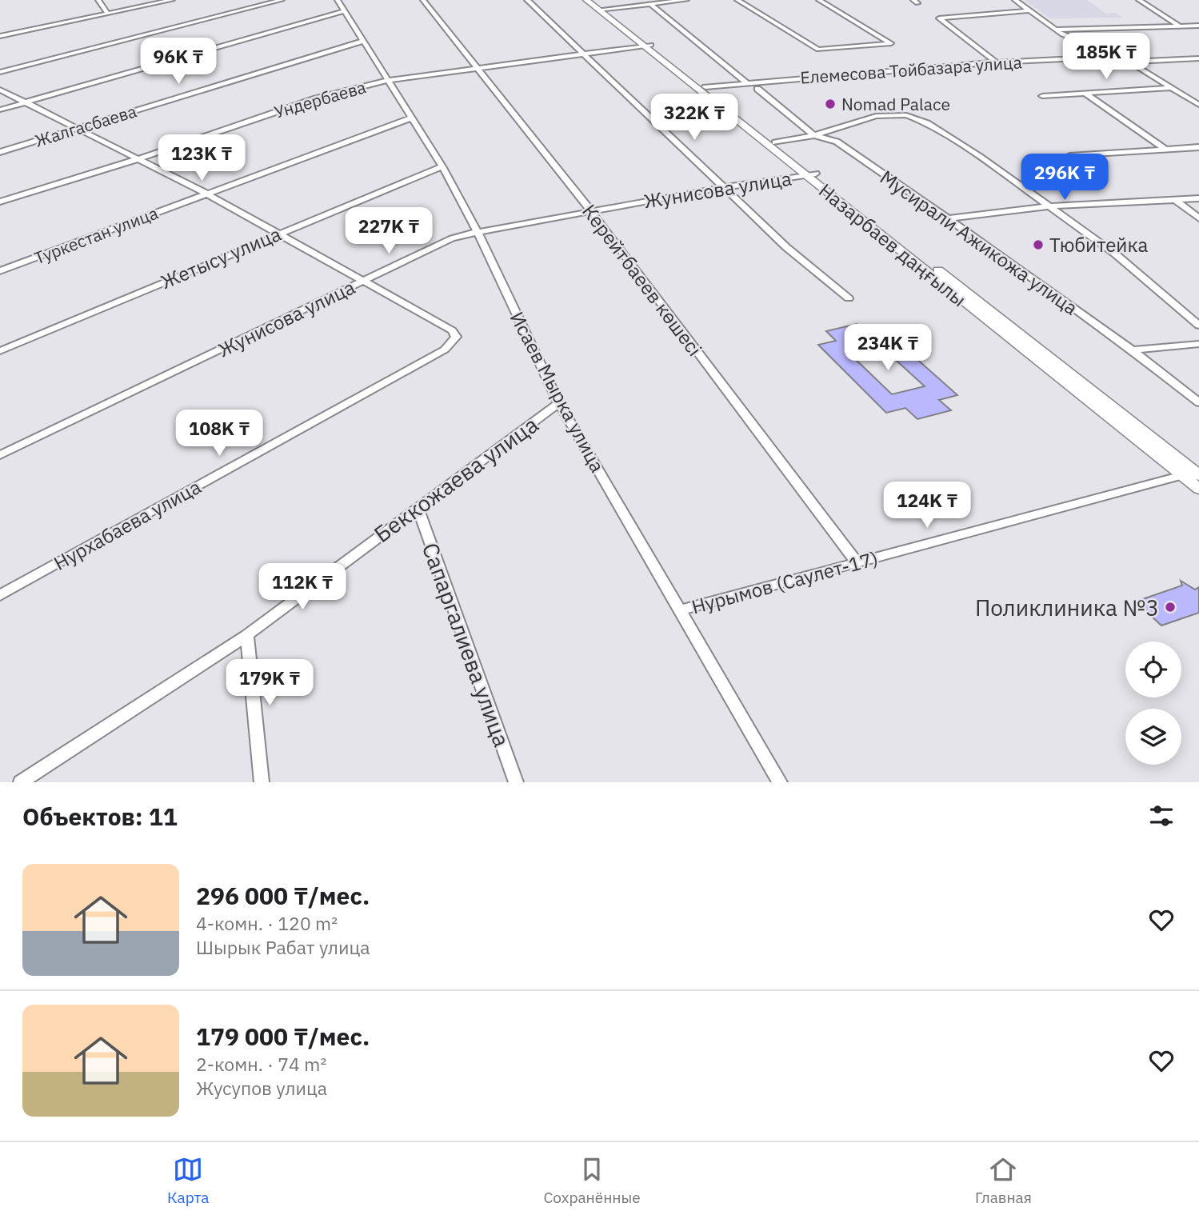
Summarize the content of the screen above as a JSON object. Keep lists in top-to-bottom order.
{
  "streets": {
    "main road": ["Назарбаев даңғылы"],
    "street": [
      "Елемесова Тойбазара улица",
      "Ундербаева",
      "Жалгасбаева",
      "Жунисова улица",
      "Туркестан улица",
      "Мусирали Ажикожа улица",
      "Жетысу улица",
      "Керейтбаеев көшесі",
      "Исаев Мырка улица",
      "Беккожаева улица",
      "Нурхабаева улица",
      "Нурымов (Саулет-17)",
      "Сапаргалиева улица"
    ]
  },
  "crossings": [
    ["Елемесова Тойбазара улица", "Назарбаев даңғылы"],
    ["Ундербаева", "Назарбаев даңғылы"],
    ["Ундербаева", "Керейтбаеев көшесі"],
    ["Ундербаева", "Исаев Мырка улица"],
    ["Жалгасбаева", "Исаев Мырка улица"],
    ["Жунисова улица", "Назарбаев даңғылы"],
    ["Жунисова улица", "Керейтбаеев көшесі"],
    ["Жунисова улица", "Исаев Мырка улица"],
    ["Жунисова улица", "Нурхабаева улица"],
    ["Туркестан улица", "Исаев Мырка улица"],
    ["Назарбаев даңғылы", "Нурымов (Саулет-17)"],
    ["Жетысу улица", "Исаев Мырка улица"],
    ["Керейтбаеев көшесі", "Нурымов (Саулет-17)"],
    ["Исаев Мырка улица", "Беккожаева улица"],
    ["Исаев Мырка улица", "Нурымов (Саулет-17)"],
    ["Беккожаева улица", "Сапаргалиева улица"]
  ],
  "places": ["Nomad Palace", "Тюбитейка", "Поликлиника №3"],
  "page": {
    "price": [
      "185K ₸",
      "96K ₸",
      "322K ₸",
      "123K ₸",
      "296K ₸",
      "227K ₸",
      "234K ₸",
      "108K ₸",
      "124K ₸",
      "112K ₸",
      "179K ₸"
    ],
    "heading": "Объектов: 11",
    "list": [
      {
        "name": "296 000 ₸/мес.",
        "note": "4-комн. · 120 m² · Шырык Рабат улица"
      },
      {
        "name": "179 000 ₸/мес.",
        "note": "2-комн. · 74 m² · Жусупов улица"
      }
    ],
    "tabs": ["Карта", "Сохранённые", "Главная"]
  }
}
